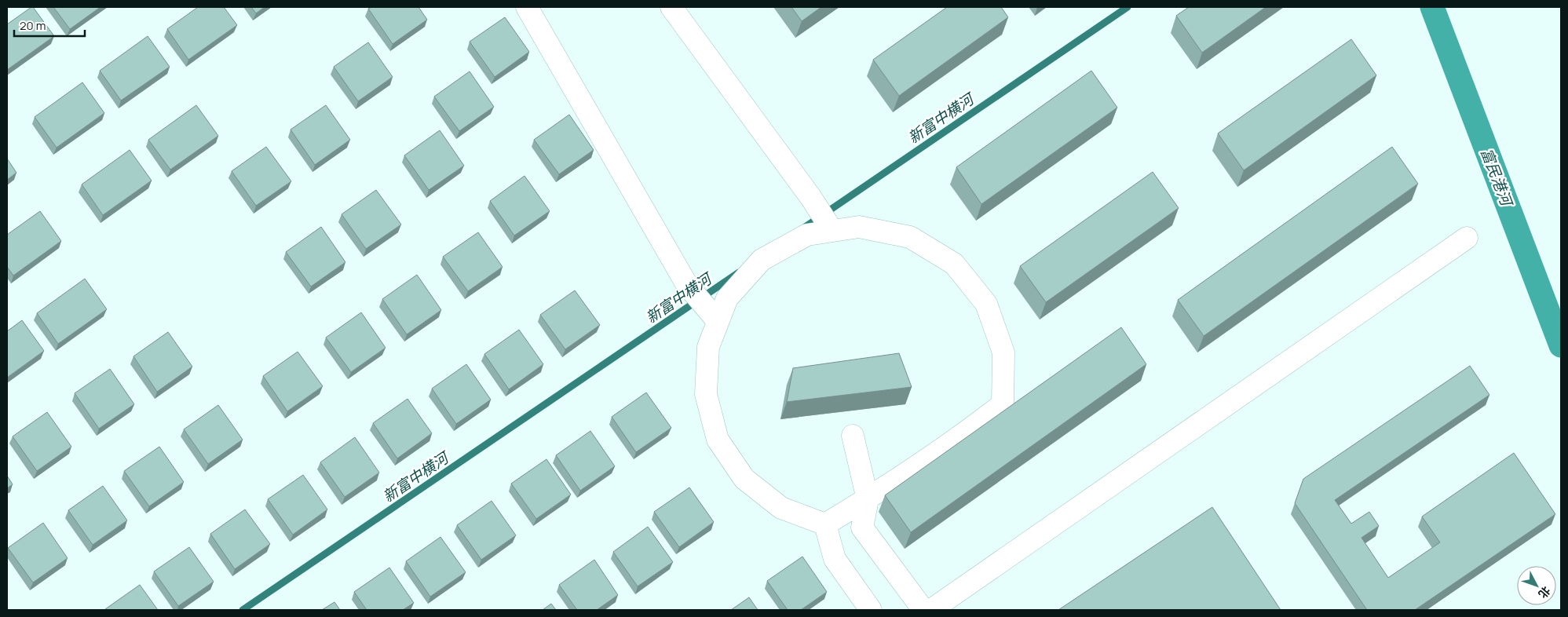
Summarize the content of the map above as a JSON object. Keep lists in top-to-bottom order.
{
  "water": ["新富中横河", "富民港河"],
  "scale_bar": "20 m",
  "north": "bottom right"
}
